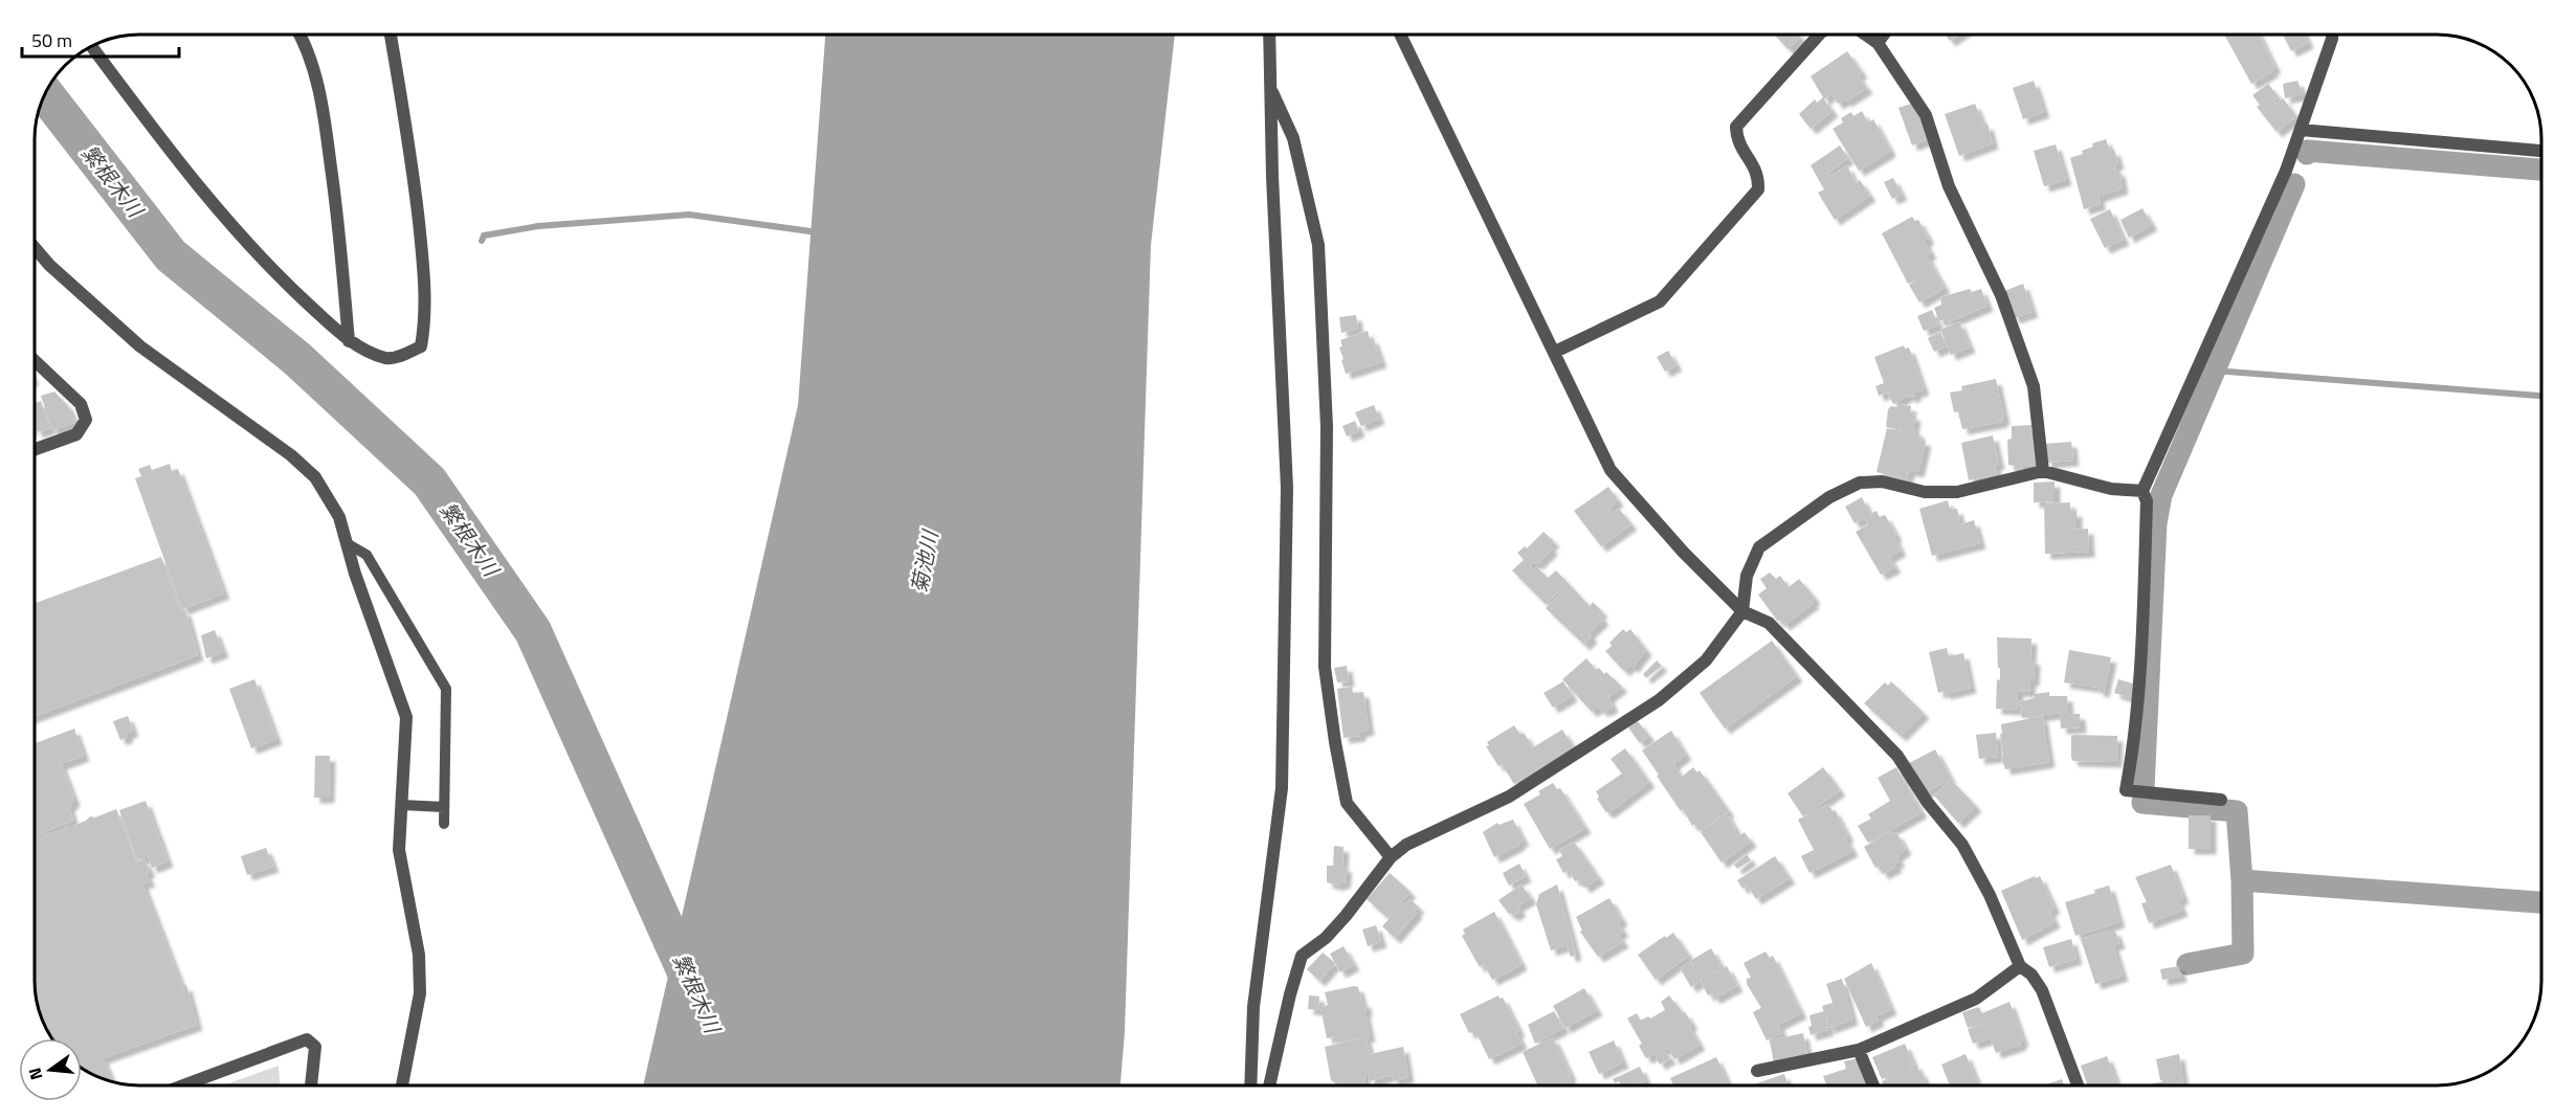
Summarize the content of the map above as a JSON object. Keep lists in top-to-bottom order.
{
  "water": ["繁根木川", "菊池川"],
  "scale_bar": "50 m",
  "north": "left"
}
